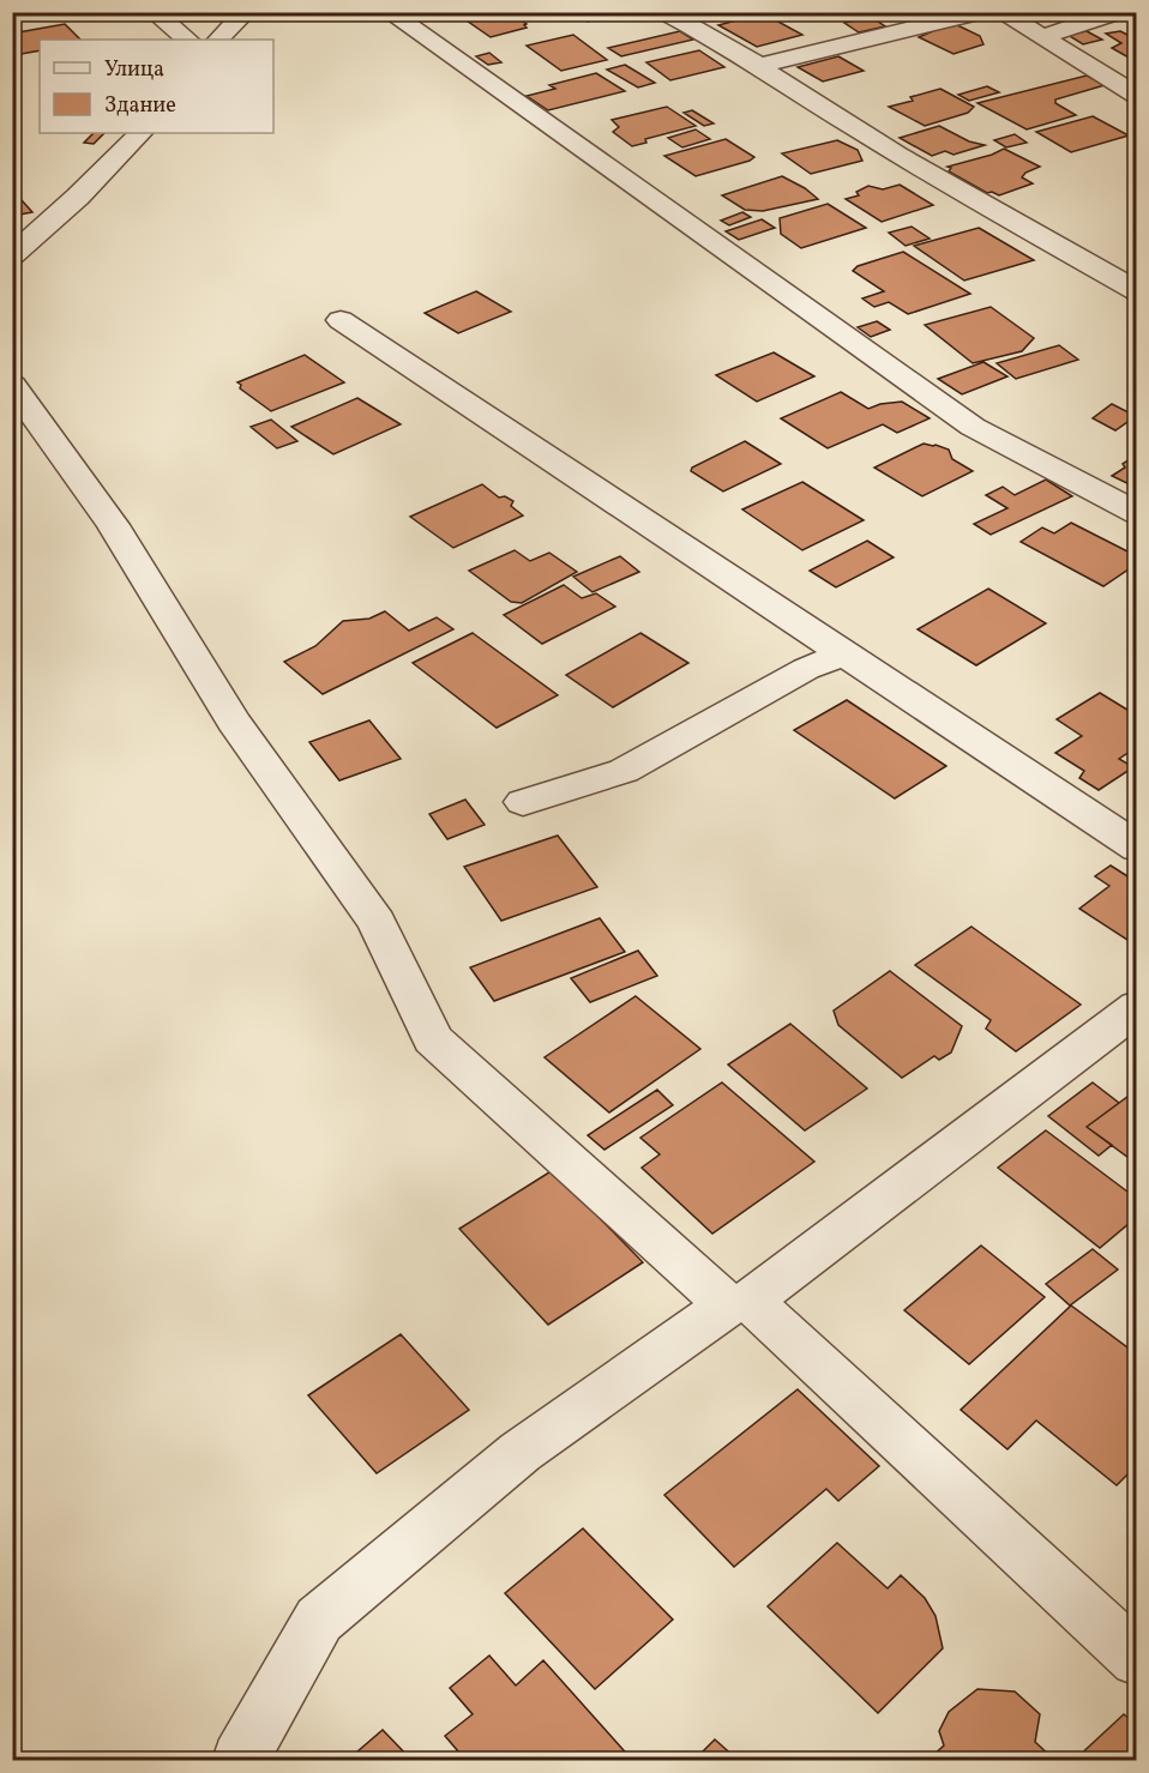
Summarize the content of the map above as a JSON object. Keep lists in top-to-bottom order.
{
  "legend": ["Улица", "Здание"]
}
